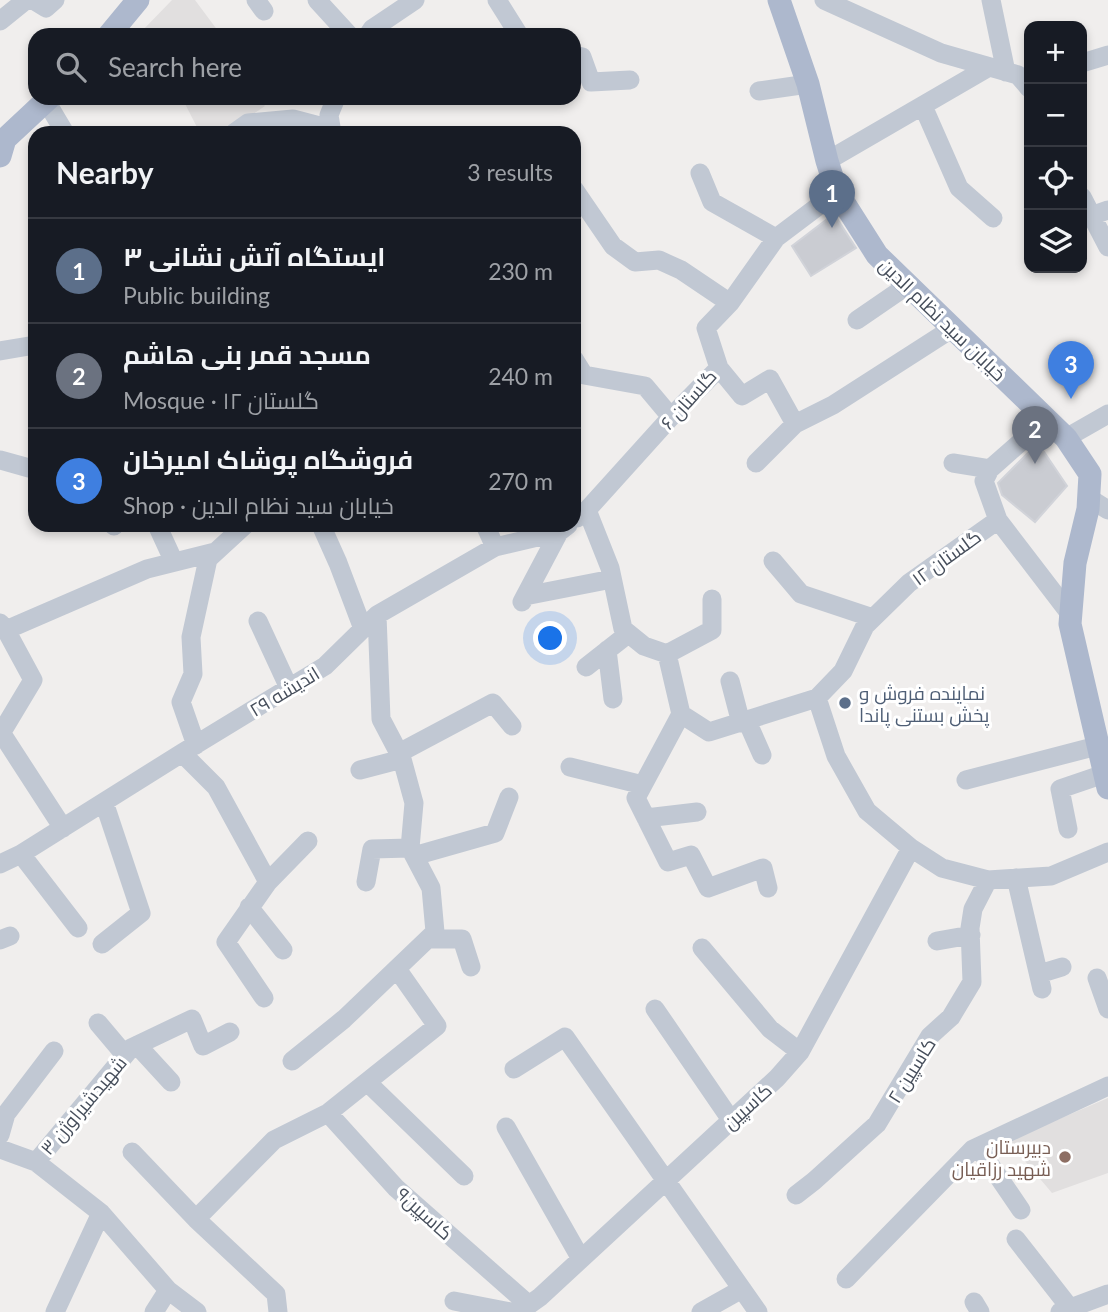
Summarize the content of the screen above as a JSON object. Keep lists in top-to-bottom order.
{
  "streets": {
    "main road": ["خیابان سید نظام الدین"],
    "street": [
      "گلستان ۶",
      "گلستان ۱۲",
      "اندیشه ۲۹",
      "کاسپین ۲",
      "شهیدشیراوژن ۳",
      "کاسپین",
      "کاسپین۹"
    ]
  },
  "crossings": [
    ["خیابان سید نظام الدین", "گلستان ۶"],
    ["کاسپین", "کاسپین۹"]
  ],
  "places": ["نماینده فروش و پخش بستنی پاندا", "دبیرستان شهید رزاقیان"],
  "page": {
    "map_buttons": ["+", "−"],
    "search": "Search here",
    "heading": ["Nearby", "3 results"],
    "pins": ["1", "3", "2"],
    "list": [
      {
        "mark": "1",
        "name": "ایستگاه آتش نشانی ۳",
        "note": "Public building",
        "value": "230 m"
      },
      {
        "mark": "2",
        "name": "مسجد قمر بنی هاشم",
        "note": "Mosque · گلستان ۱۲",
        "value": "240 m"
      },
      {
        "mark": "3",
        "name": "فروشگاه پوشاک امیرخان",
        "note": "Shop · خیابان سید نظام الدین",
        "value": "270 m"
      }
    ]
  }
}
